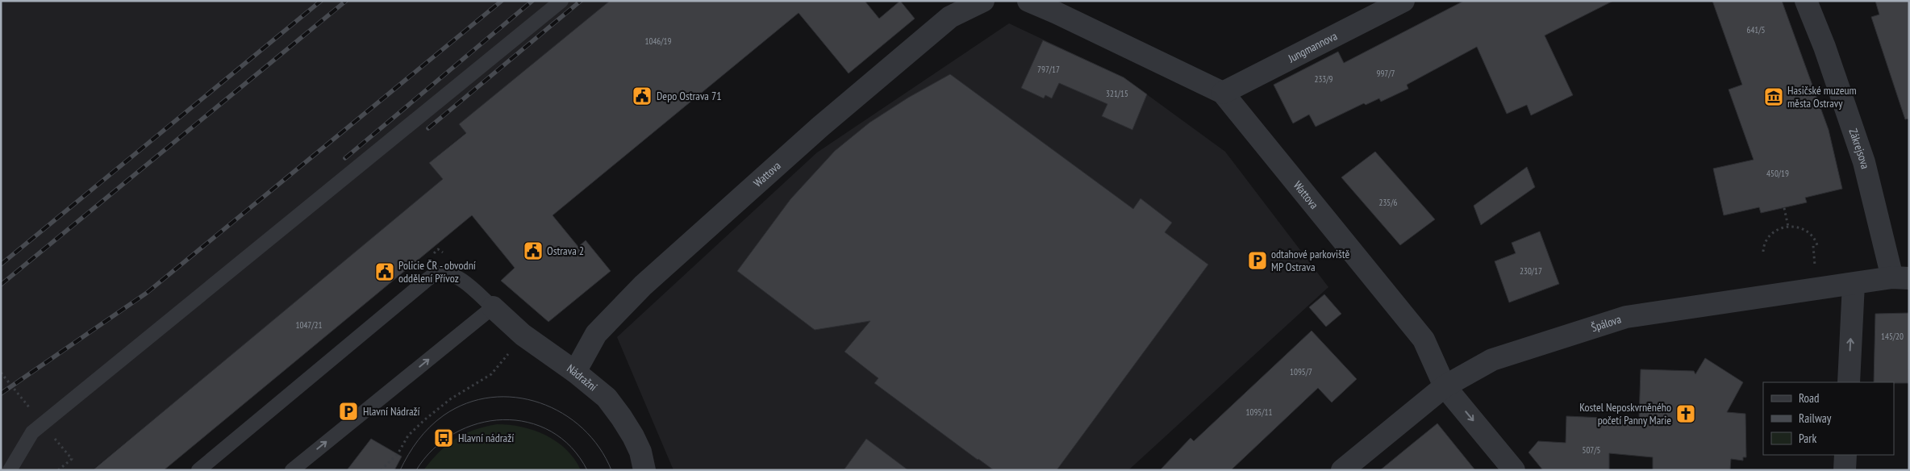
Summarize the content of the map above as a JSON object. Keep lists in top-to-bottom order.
{
  "streets": {
    "street": [
      "Jungmannova",
      "Zákrejsova",
      "Wattova",
      "Špálova",
      "Nádražní"
    ]
  },
  "crossings": [
    ["Jungmannova", "Wattova"],
    ["Zákrejsova", "Špálova"],
    ["Wattova", "Špálova"],
    ["Wattova", "Nádražní"]
  ],
  "places": {
    "public building": ["Depo Ostrava 71", "Ostrava 2", "Policie ČR - obvodní oddělení Přívoz"],
    "museum": ["Hasičské muzeum města Ostravy"],
    "parking": ["odtahové parkoviště MP Ostrava", "Hlavní Nádraží"],
    "church": ["Kostel Neposkvrněného početí Panny Marie"],
    "bus stop": ["Hlavní nádraží"]
  },
  "house_numbers": [
    "641/5",
    "1046/19",
    "797/17",
    "997/7",
    "233/9",
    "321/15",
    "450/19",
    "235/6",
    "230/17",
    "1047/21",
    "145/20",
    "1095/7",
    "1095/11",
    "507/5"
  ],
  "legend": ["Road", "Railway", "Park"]
}
